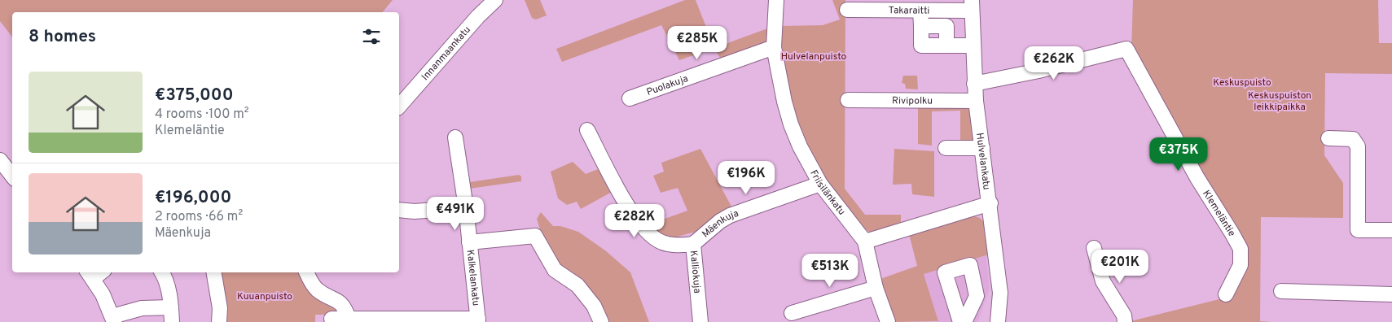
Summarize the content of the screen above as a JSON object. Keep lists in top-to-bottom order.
{
  "streets": {
    "street": [
      "Takaraitti",
      "Innanmaankatu",
      "Puolakuja",
      "Rivipolku",
      "Hulvelankatu",
      "Friisilänkatu",
      "Klemeläntie",
      "Mäenkuja",
      "Kalliokuja",
      "Kalkelankatu"
    ]
  },
  "crossings": [
    ["Takaraitti", "Hulvelankatu"],
    ["Puolakuja", "Friisilänkatu"],
    ["Rivipolku", "Hulvelankatu"],
    ["Hulvelankatu", "Klemeläntie"],
    ["Friisilänkatu", "Mäenkuja"],
    ["Mäenkuja", "Kalliokuja"]
  ],
  "parks": [
    "Hulvelanpuisto",
    "Keskuspuisto",
    "Keskuspuiston leikkipaikka",
    "Kuuanpuisto"
  ],
  "page": {
    "heading": "8 homes",
    "price": [
      "€285K",
      "€262K",
      "€375K",
      "€196K",
      "€491K",
      "€282K",
      "€201K",
      "€513K"
    ],
    "list": [
      {
        "name": "€375,000",
        "note": "4 rooms · 100 m² · Klemeläntie"
      },
      {
        "name": "€196,000",
        "note": "2 rooms · 66 m² · Mäenkuja"
      }
    ]
  }
}
